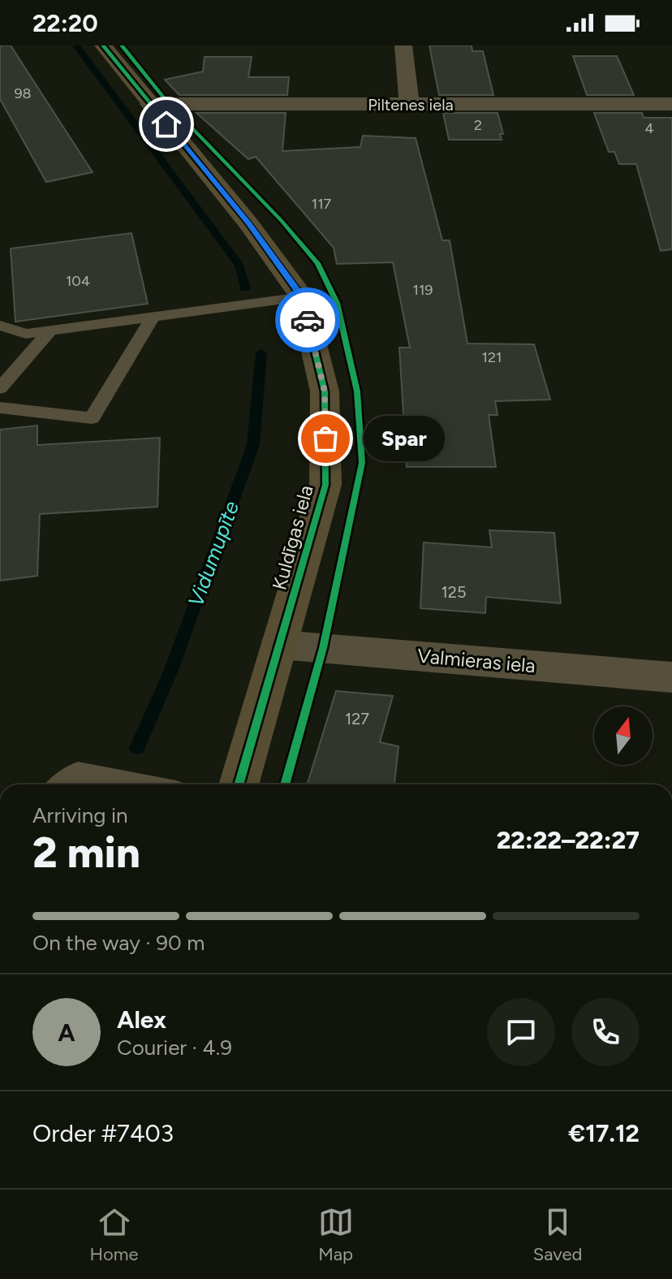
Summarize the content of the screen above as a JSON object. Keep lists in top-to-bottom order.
{
  "streets": {
    "street": ["Piltenes iela", "Kuldīgas iela", "Valmieras iela"]
  },
  "crossings": [
    ["Piltenes iela", "Kuldīgas iela"],
    ["Kuldīgas iela", "Valmieras iela"]
  ],
  "water": ["Vidumupīte"],
  "places": ["Spar"],
  "house_numbers": [
    "98",
    "2",
    "4",
    "117",
    "104",
    "119",
    "121",
    "125",
    "127"
  ],
  "north": "top",
  "page": {
    "status": "22:20",
    "bubble": "Spar",
    "heading": ["2 min", "Arriving in", "22:22–22:27"],
    "panel": [
      "Alex",
      "Courier · 4.9",
      "Order #7403",
      "€17.12"
    ],
    "bar": "On the way · 90 m",
    "round": "A",
    "tabs": ["Home", "Map", "Saved"]
  }
}
